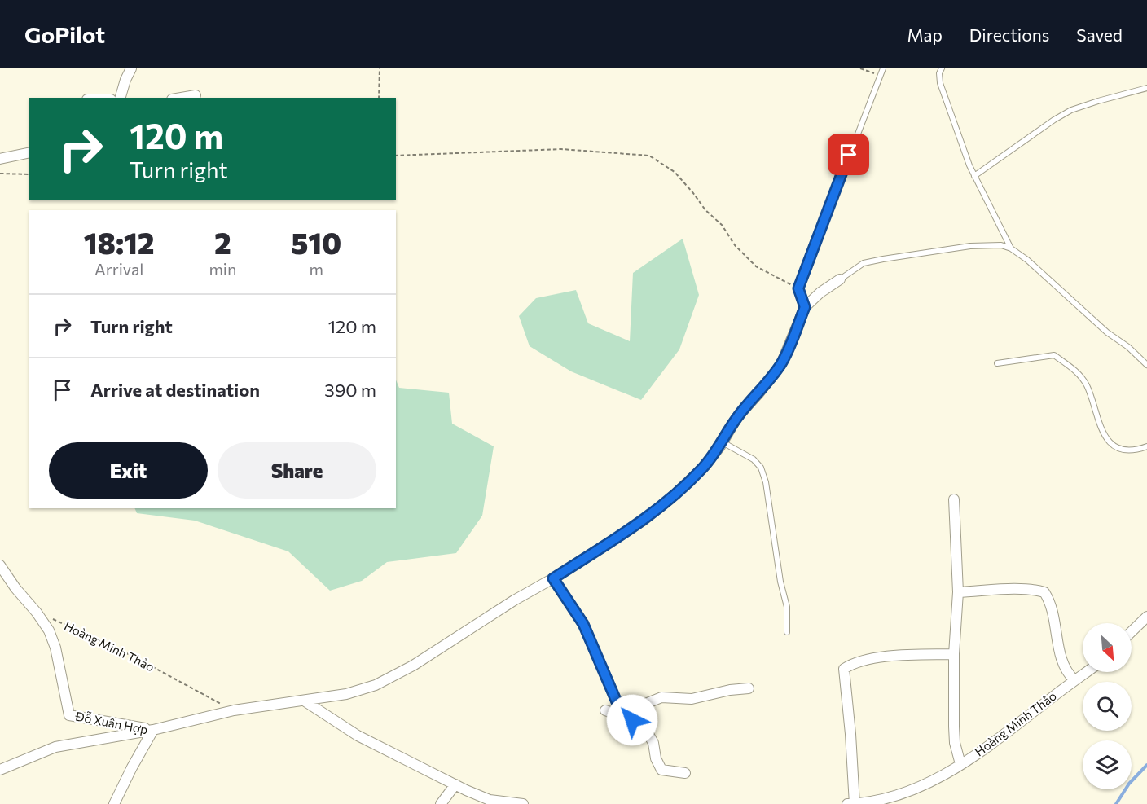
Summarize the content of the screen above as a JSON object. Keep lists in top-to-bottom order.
{
  "streets": {
    "street": ["Hoàng Minh Thảo", "Đỗ Xuân Hợp"]
  },
  "north": "bottom right",
  "page": {
    "header": "GoPilot",
    "nav": ["Map", "Directions", "Saved"],
    "turn": ["120 m", "Turn right"],
    "eta": [
      "18:12",
      "Arrival",
      "2",
      "min",
      "510",
      "m"
    ],
    "list": [
      {
        "name": "Turn right",
        "value": "120 m"
      },
      {
        "name": "Arrive at destination",
        "value": "390 m"
      }
    ],
    "buttons": ["Exit", "Share"]
  }
}
